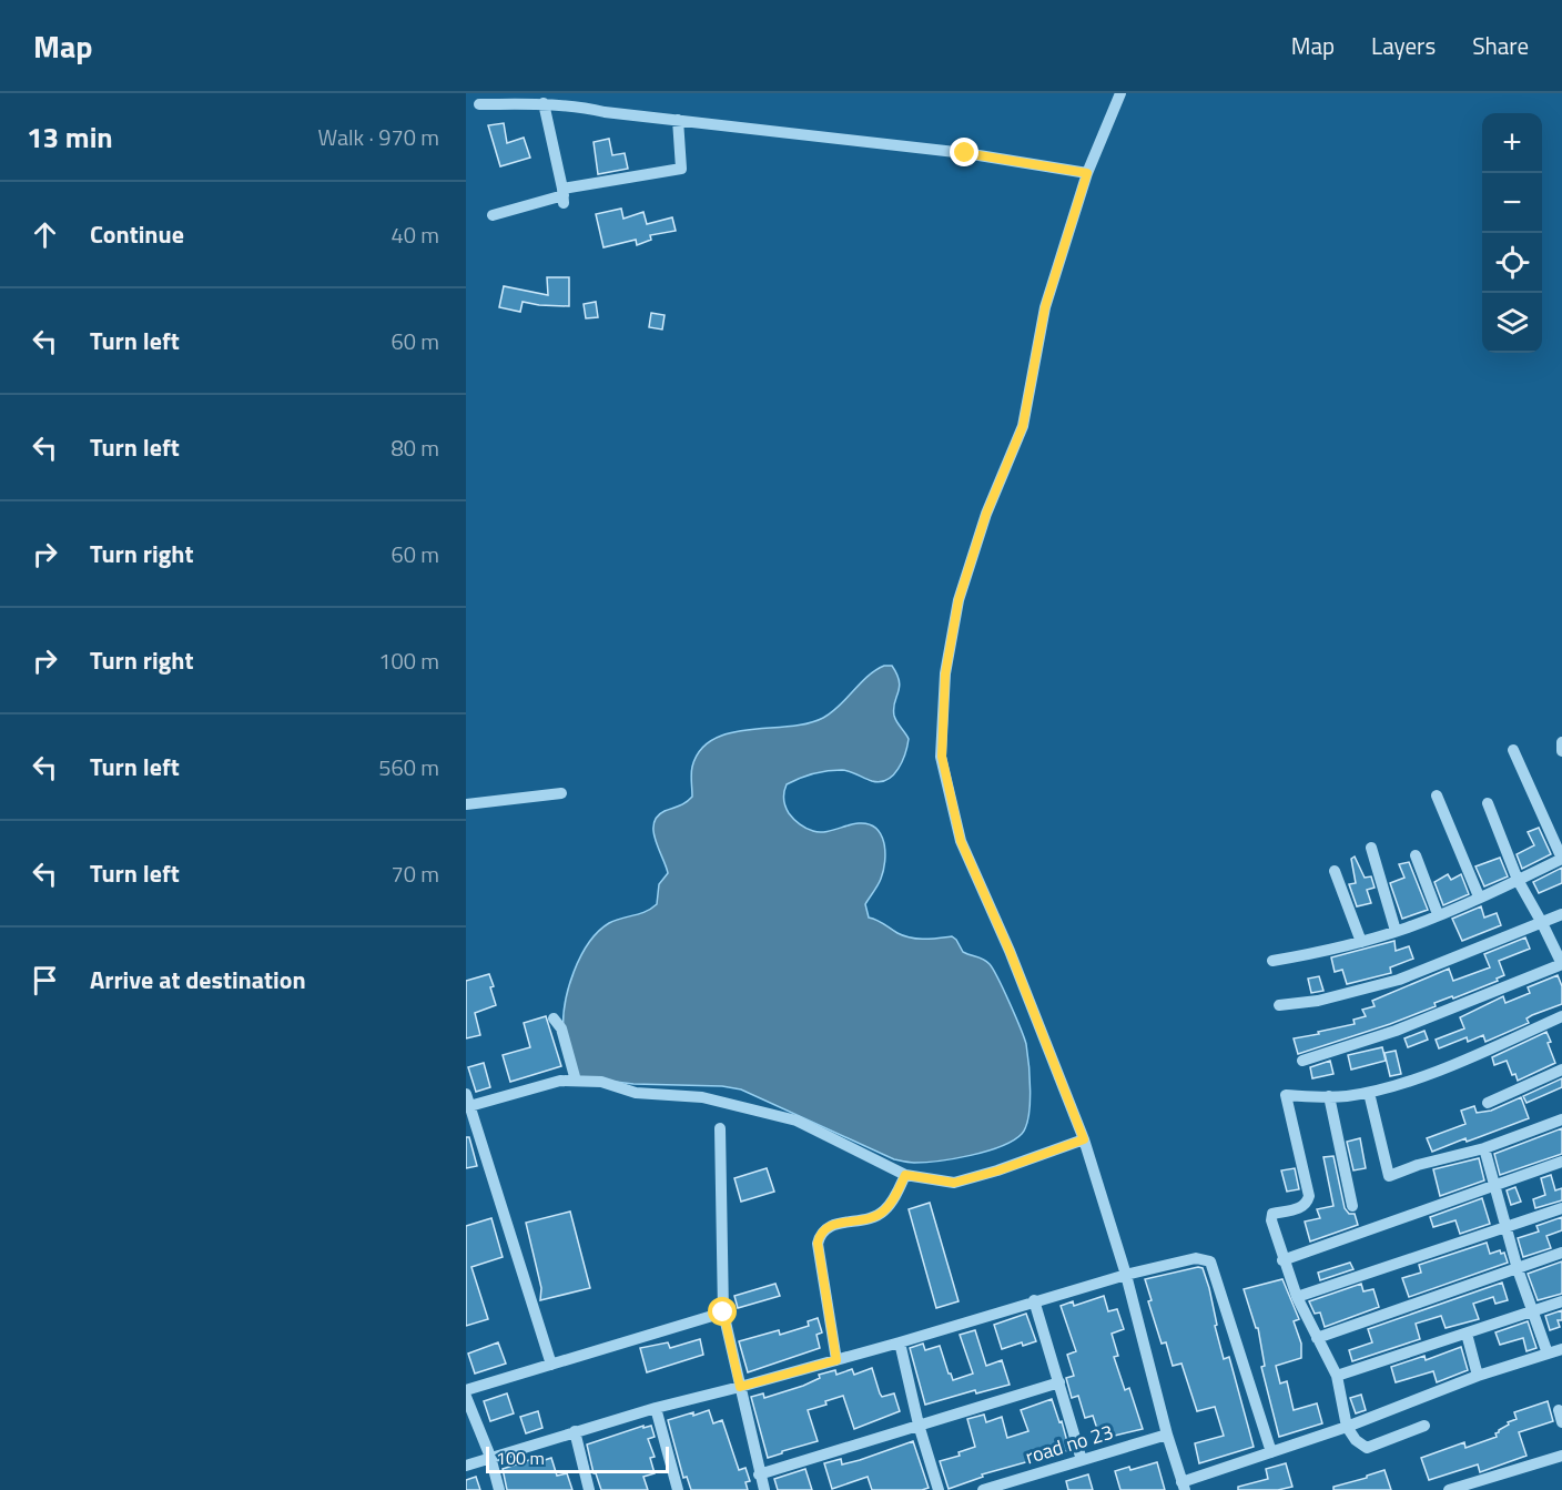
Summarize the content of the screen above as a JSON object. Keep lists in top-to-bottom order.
{
  "streets": {
    "street": ["road no 23"]
  },
  "scale_bar": "100 m",
  "page": {
    "header": "Map",
    "nav": ["Map", "Layers", "Share"],
    "heading": ["13 min", "Walk · 970 m"],
    "map_buttons": ["+", "−"],
    "list": [
      ["Continue", "40 m"],
      ["Turn left", "60 m"],
      ["Turn left", "80 m"],
      ["Turn right", "60 m"],
      ["Turn right", "100 m"],
      ["Turn left", "560 m"],
      ["Turn left", "70 m"],
      "Arrive at destination"
    ],
    "scale": "100 m"
  }
}
